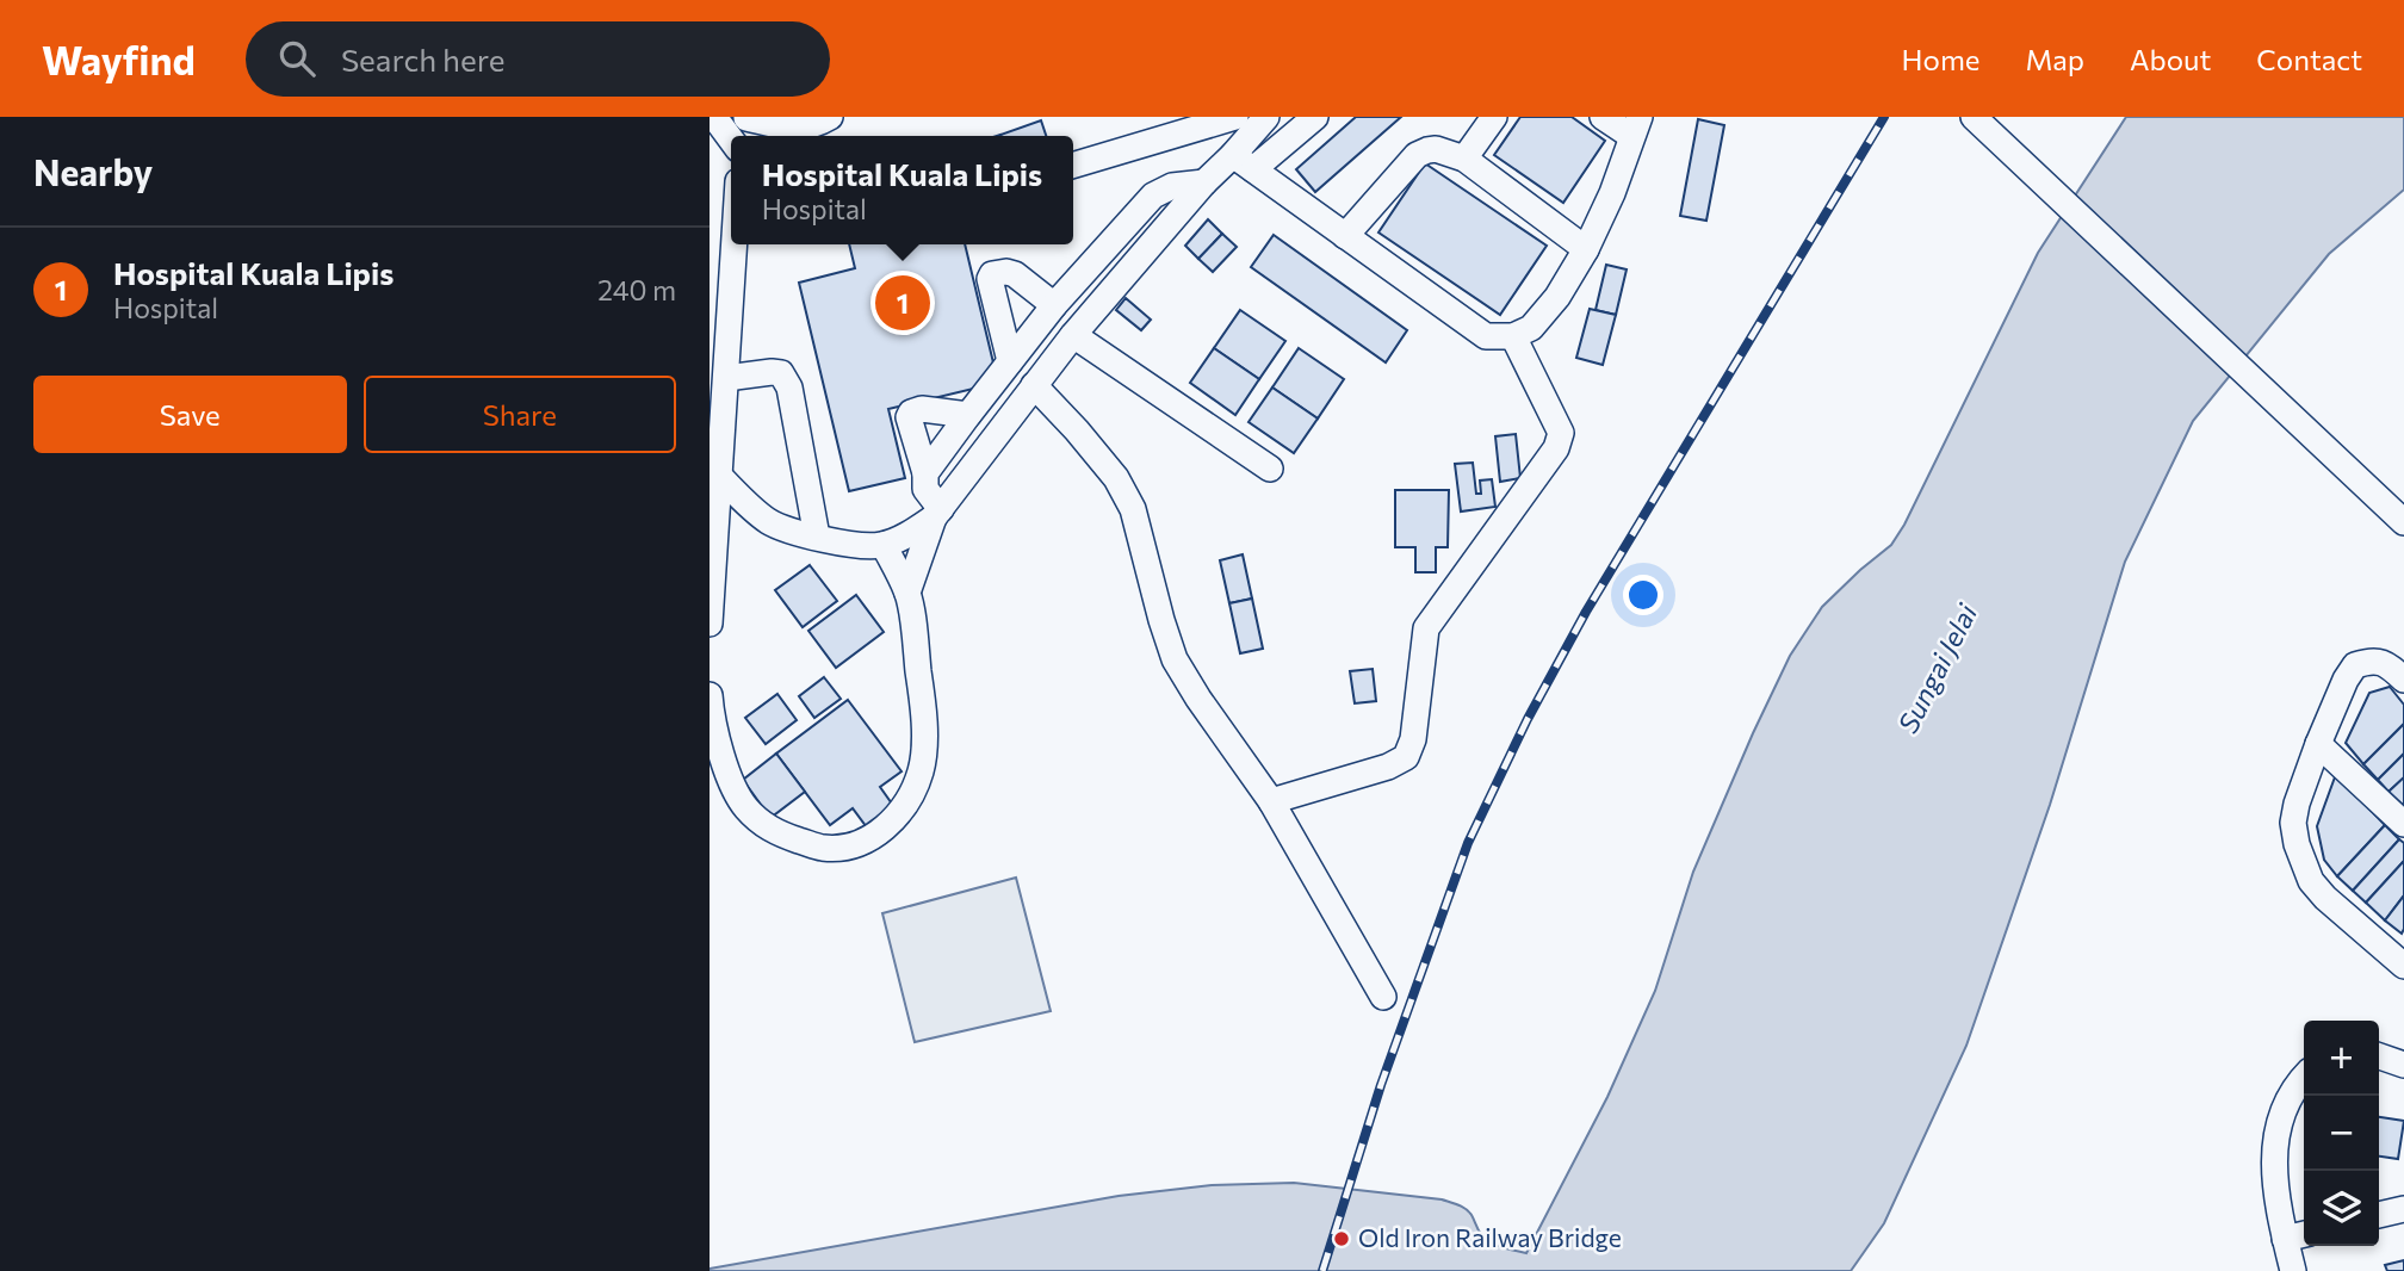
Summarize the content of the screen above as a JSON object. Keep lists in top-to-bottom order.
{
  "water": ["Sungai Jelai"],
  "places": ["Old Iron Railway Bridge"],
  "page": {
    "header": "Wayfind",
    "search": "Search here",
    "nav": [
      "Home",
      "Map",
      "About",
      "Contact"
    ],
    "heading": "Nearby",
    "popup": ["Hospital Kuala Lipis", "Hospital"],
    "list": [
      {
        "mark": "1",
        "name": "Hospital Kuala Lipis",
        "note": "Hospital",
        "value": "240 m"
      }
    ],
    "pins": "1",
    "buttons": ["Save", "Share"],
    "map_buttons": ["+", "−"]
  }
}
